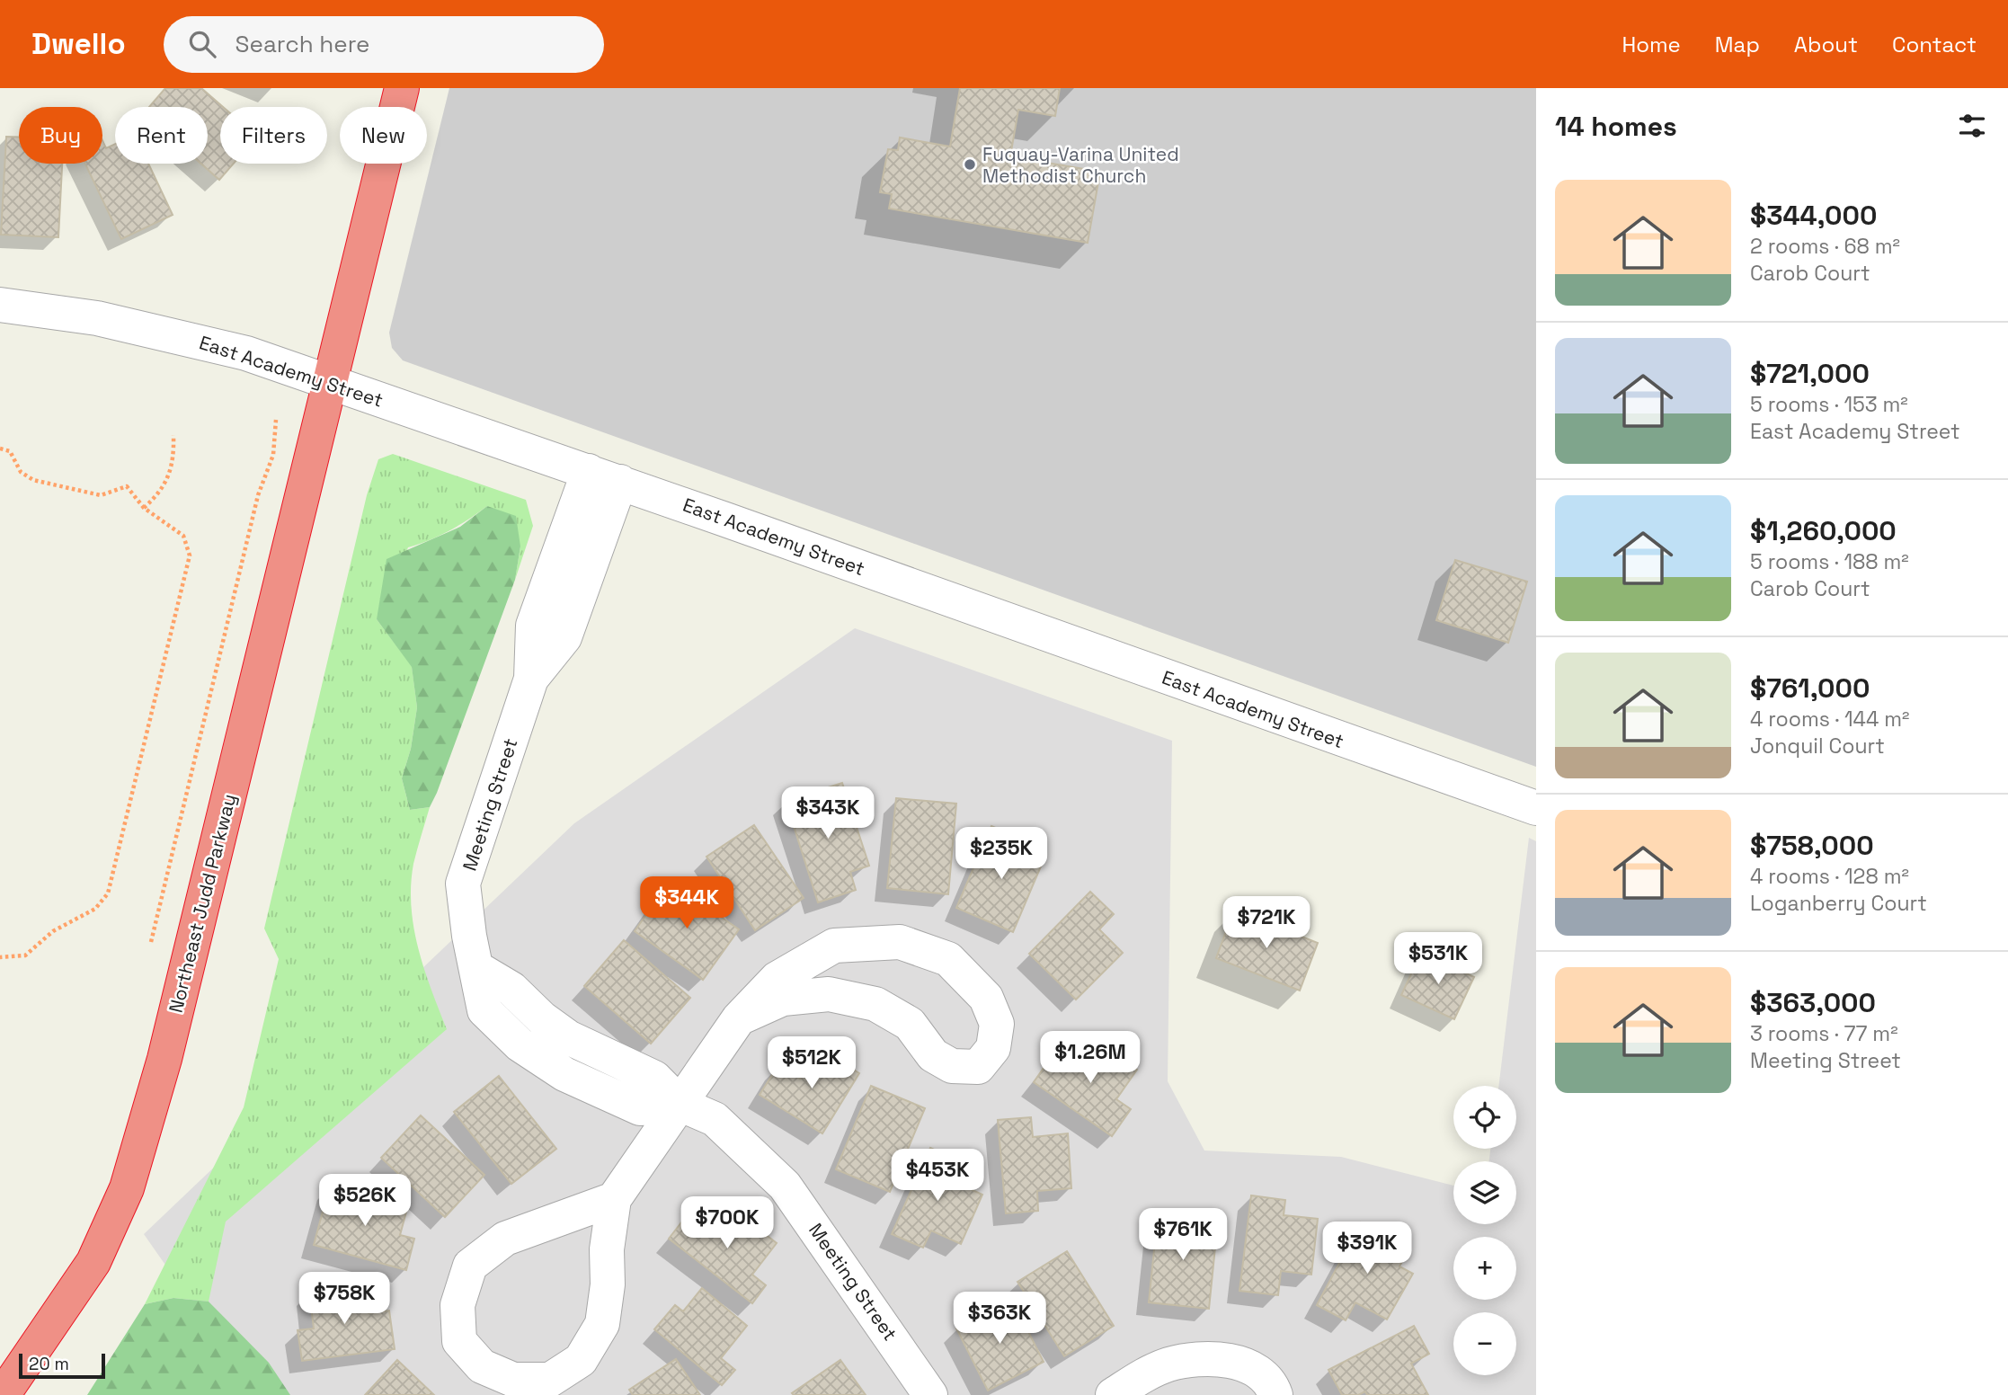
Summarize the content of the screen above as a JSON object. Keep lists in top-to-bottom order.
{
  "streets": {
    "highway": ["Northeast Judd Parkway"],
    "street": ["East Academy Street", "Meeting Street"]
  },
  "crossings": [
    ["East Academy Street", "Meeting Street"],
    ["East Academy Street", "Northeast Judd Parkway"]
  ],
  "places": ["Fuquay-Varina United Methodist Church"],
  "scale_bar": "20 m",
  "page": {
    "header": "Dwello",
    "search": "Search here",
    "nav": [
      "Home",
      "Map",
      "About",
      "Contact"
    ],
    "heading": "14 homes",
    "chip": [
      "Buy",
      "Rent",
      "Filters",
      "New"
    ],
    "list": [
      {
        "name": "$344,000",
        "note": "2 rooms · 68 m² · Carob Court"
      },
      {
        "name": "$721,000",
        "note": "5 rooms · 153 m² · East Academy Street"
      },
      {
        "name": "$1,260,000",
        "note": "5 rooms · 188 m² · Carob Court"
      },
      {
        "name": "$761,000",
        "note": "4 rooms · 144 m² · Jonquil Court"
      },
      {
        "name": "$758,000",
        "note": "4 rooms · 128 m² · Loganberry Court"
      },
      {
        "name": "$363,000",
        "note": "3 rooms · 77 m² · Meeting Street"
      }
    ],
    "price": [
      "$343K",
      "$235K",
      "$344K",
      "$721K",
      "$531K",
      "$1.26M",
      "$512K",
      "$453K",
      "$526K",
      "$700K",
      "$761K",
      "$391K",
      "$758K",
      "$363K"
    ],
    "map_buttons": ["+", "−"],
    "scale": "20 m"
  }
}
